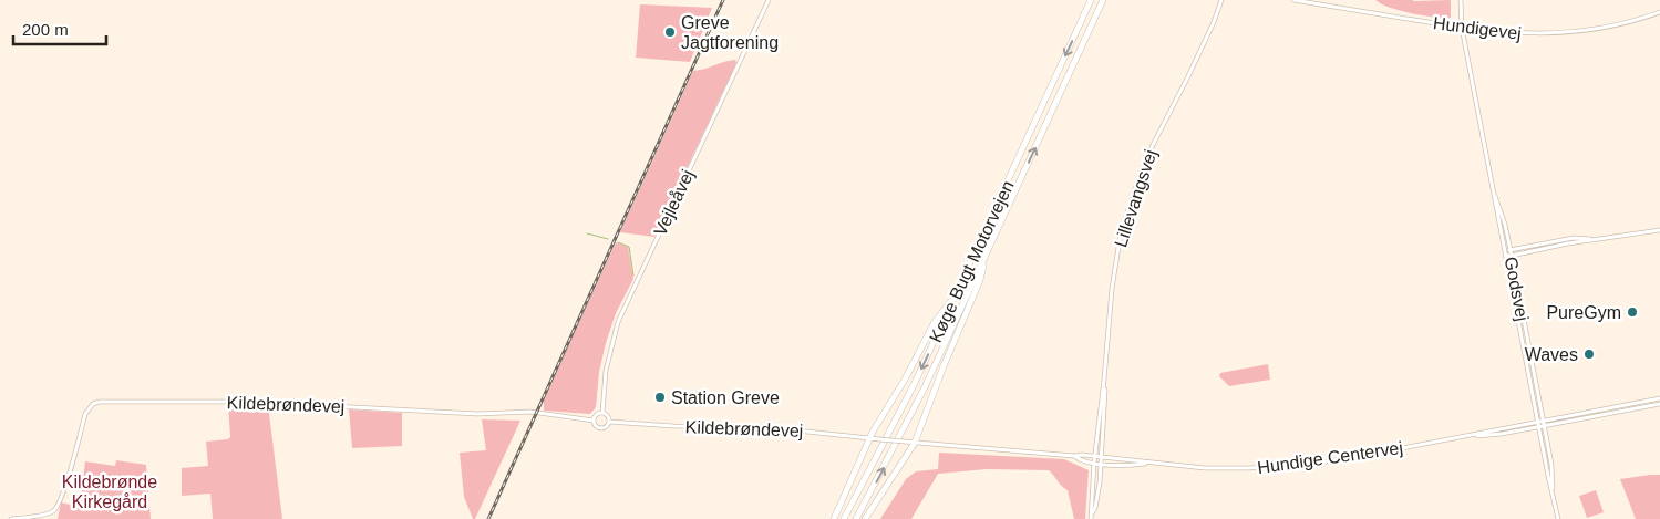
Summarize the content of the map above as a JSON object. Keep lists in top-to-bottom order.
{
  "streets": {
    "highway": ["Køge Bugt Motorvejen"],
    "street": [
      "Hundigevej",
      "Lillevangsvej",
      "Vejleåvej",
      "Godsvej",
      "Kildebrøndevej",
      "Hundige Centervej"
    ]
  },
  "crossings": [
    ["Hundigevej", "Godsvej"],
    ["Lillevangsvej", "Hundige Centervej"],
    ["Vejleåvej", "Kildebrøndevej"],
    ["Godsvej", "Hundige Centervej"],
    ["Kildebrøndevej", "Hundige Centervej"]
  ],
  "parks": ["Kildebrønde Kirkegård"],
  "places": [
    "Greve Jagtforening",
    "PureGym",
    "Waves",
    "Station Greve"
  ],
  "scale_bar": "200 m"
}
